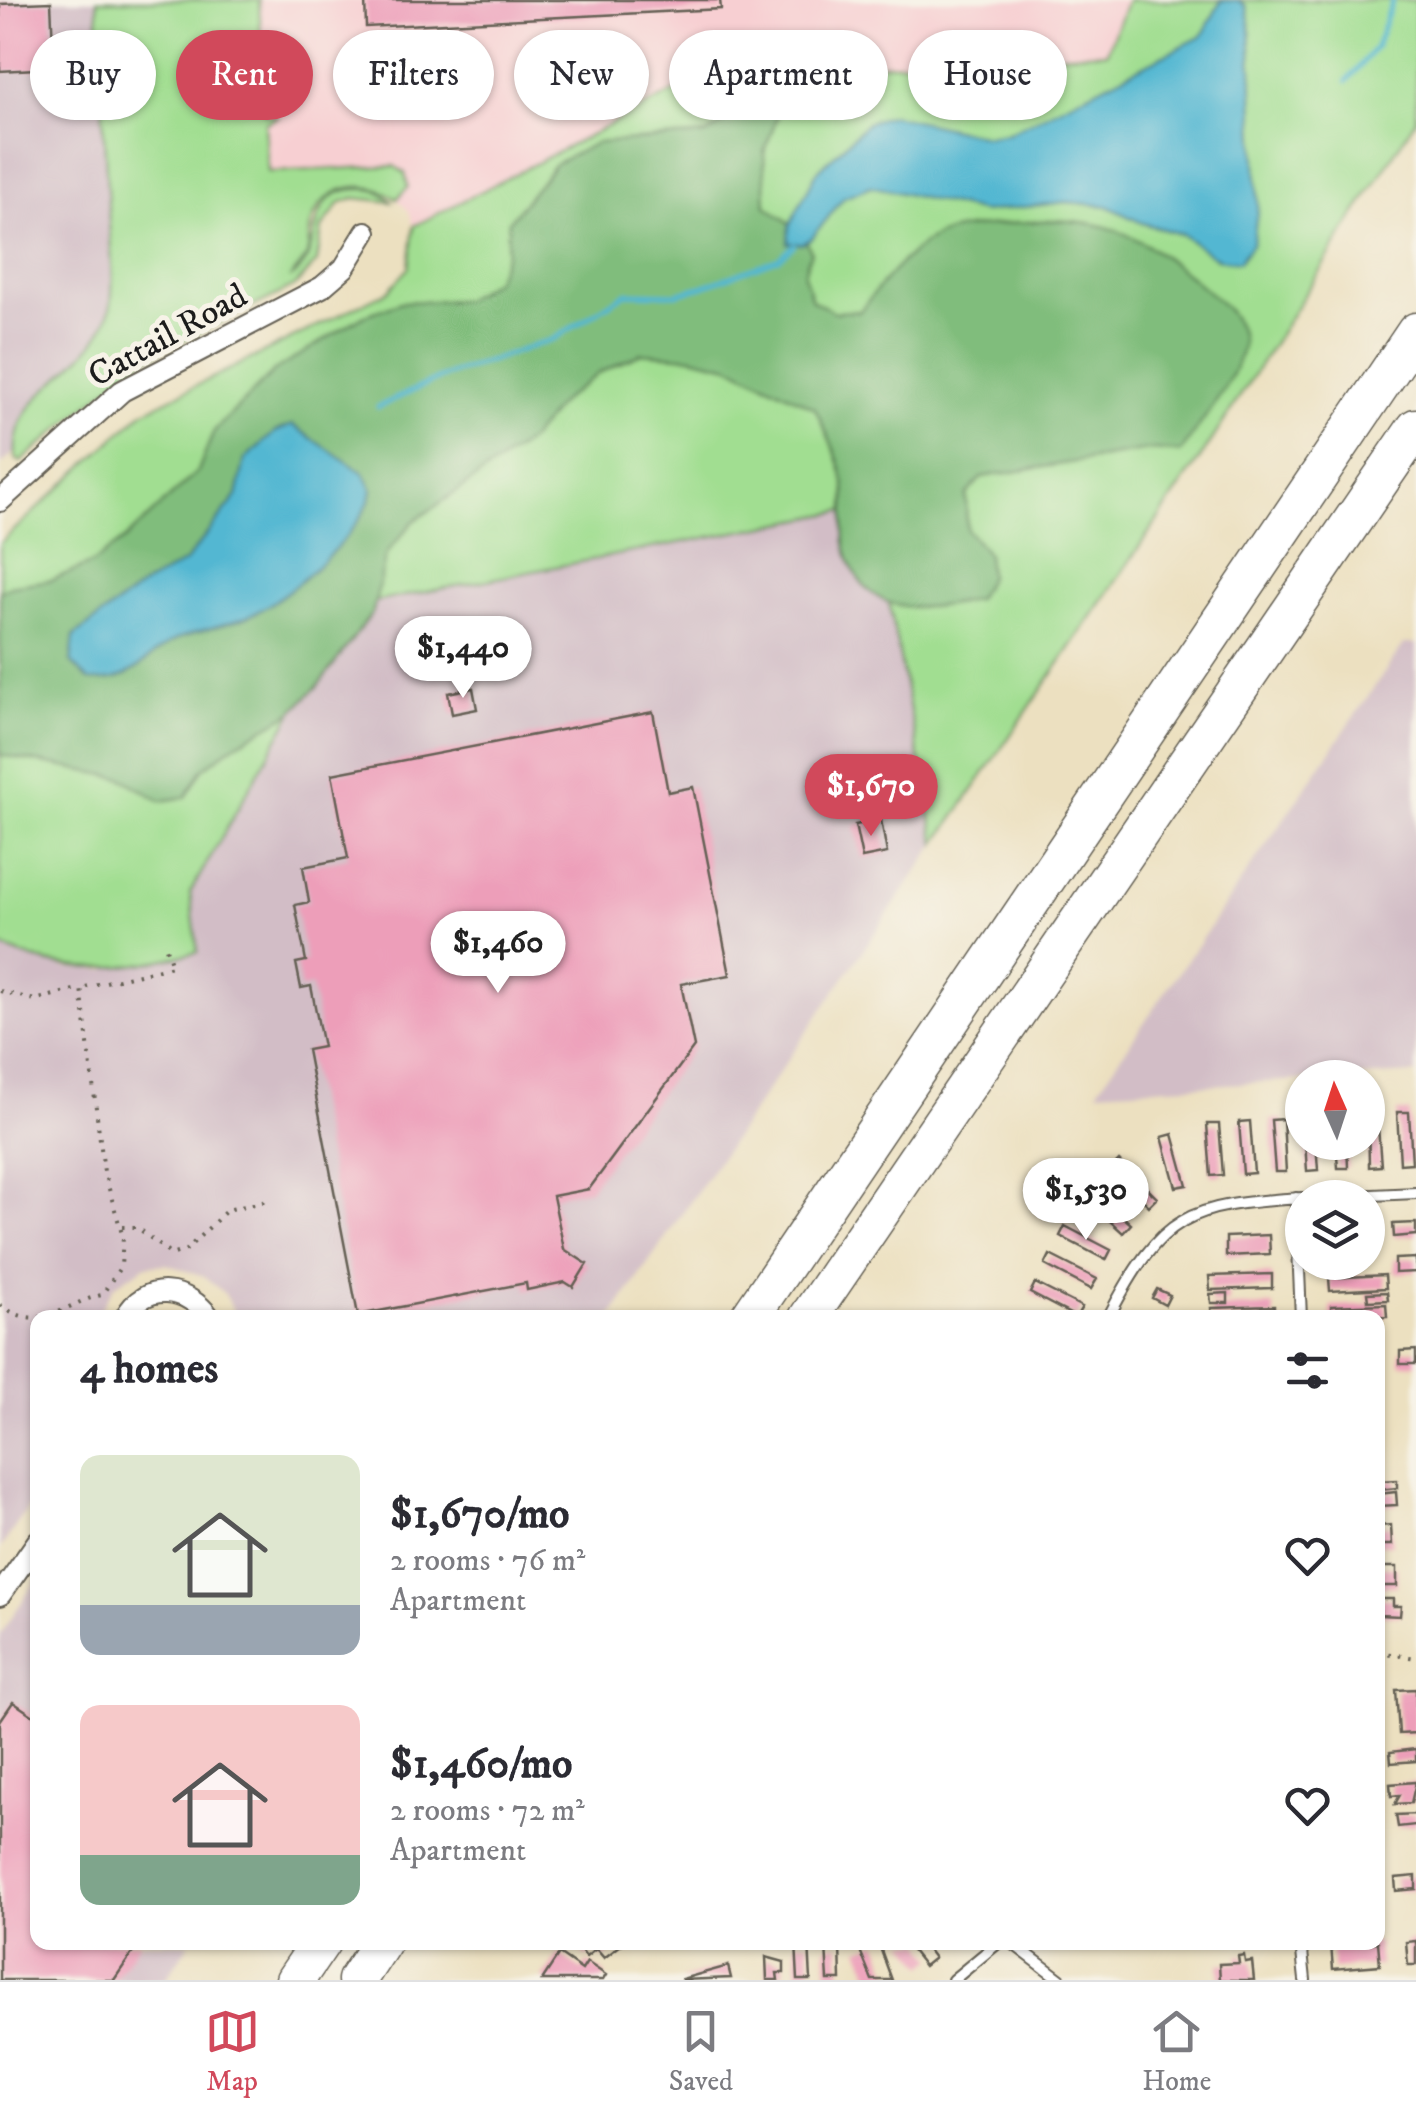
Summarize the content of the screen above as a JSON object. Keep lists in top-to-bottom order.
{
  "streets": {
    "street": ["Cattail Road"]
  },
  "north": "top",
  "page": {
    "chip": [
      "Buy",
      "Rent",
      "Filters",
      "New",
      "Apartment",
      "House"
    ],
    "price": [
      "$1,440",
      "$1,670",
      "$1,460",
      "$1,530"
    ],
    "heading": "4 homes",
    "list": [
      {
        "name": "$1,670/mo",
        "note": "2 rooms · 76 m² · Apartment"
      },
      {
        "name": "$1,460/mo",
        "note": "2 rooms · 72 m² · Apartment"
      }
    ],
    "tabs": ["Map", "Saved", "Home"]
  }
}
